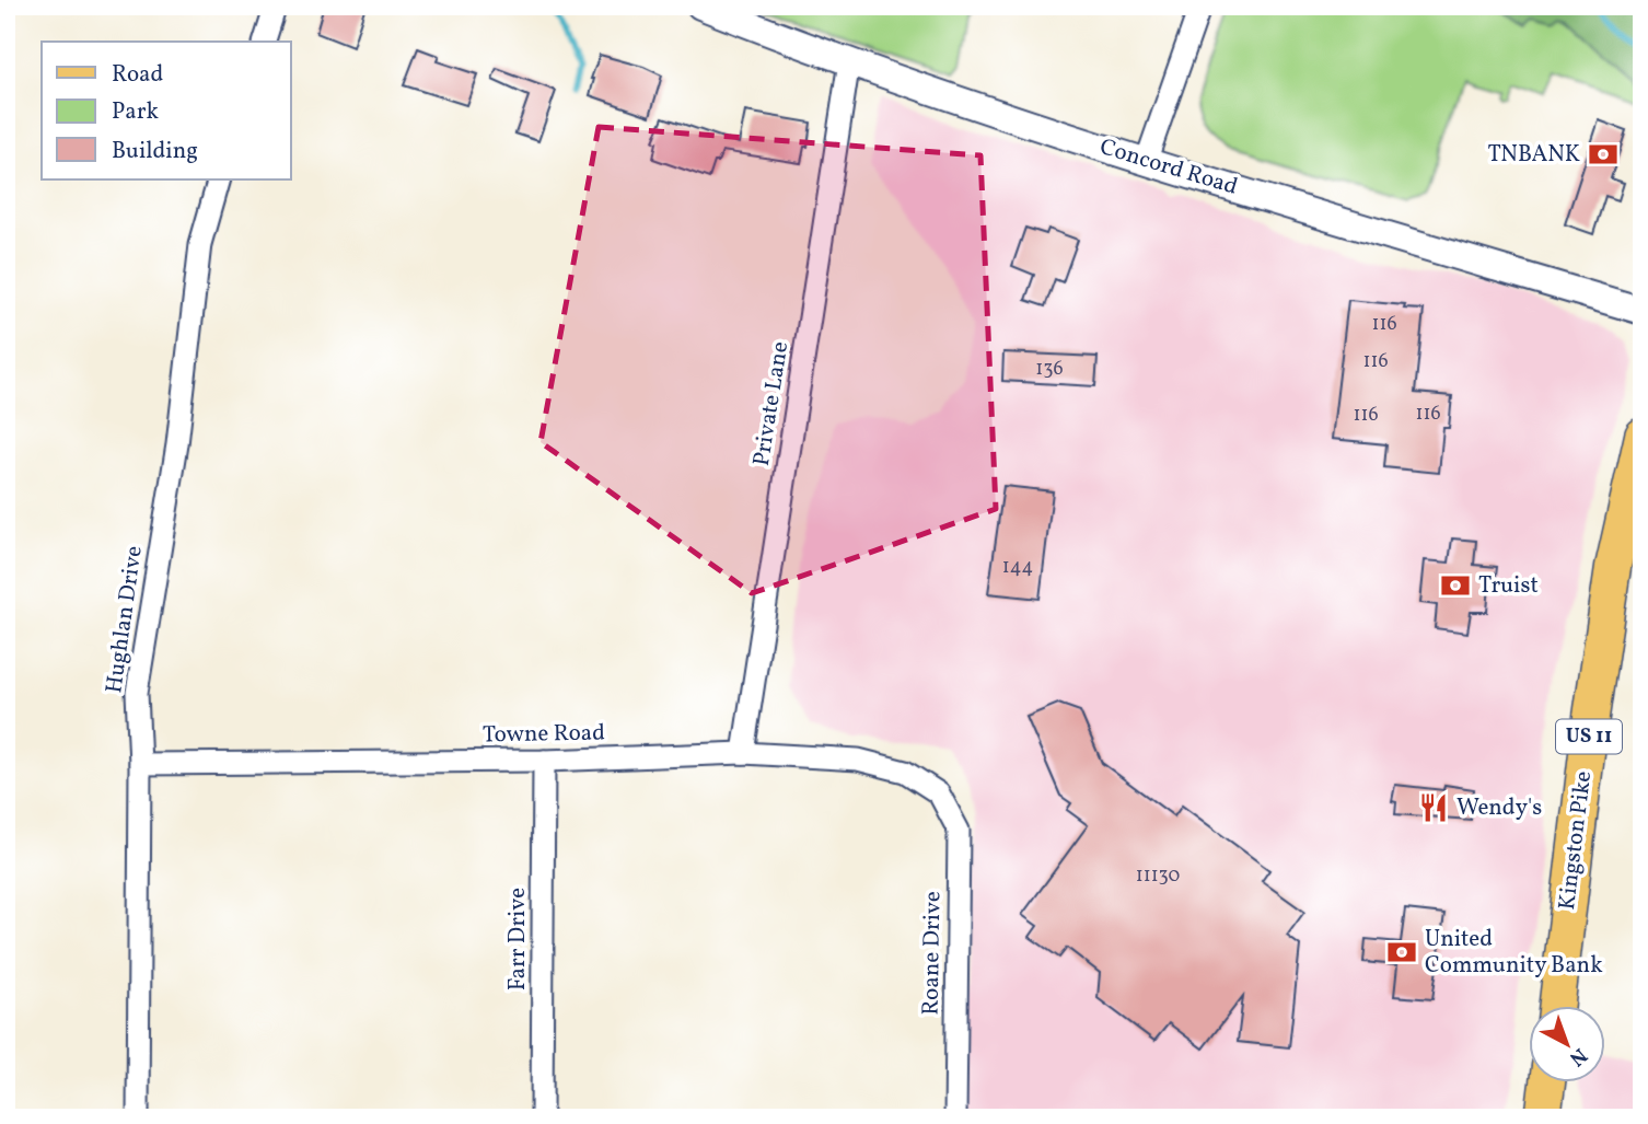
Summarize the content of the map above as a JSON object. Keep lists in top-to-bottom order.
{
  "streets": {
    "main road": ["US 11", "Kingston Pike"],
    "street": [
      "Concord Road",
      "Private Lane",
      "Hughlan Drive",
      "Towne Road",
      "Farr Drive",
      "Roane Drive"
    ]
  },
  "crossings": [
    ["Concord Road", "Private Lane"],
    ["Private Lane", "Towne Road"],
    ["Hughlan Drive", "Towne Road"],
    ["Towne Road", "Farr Drive"],
    ["Towne Road", "Roane Drive"]
  ],
  "places": {
    "bank": ["TNBANK", "Truist", "United Community Bank"],
    "restaurant": ["Wendy's"]
  },
  "house_numbers": [
    "116",
    "116",
    "136",
    "116",
    "116",
    "144",
    "11130"
  ],
  "legend": ["Road", "Park", "Building"],
  "north": "bottom right"
}
